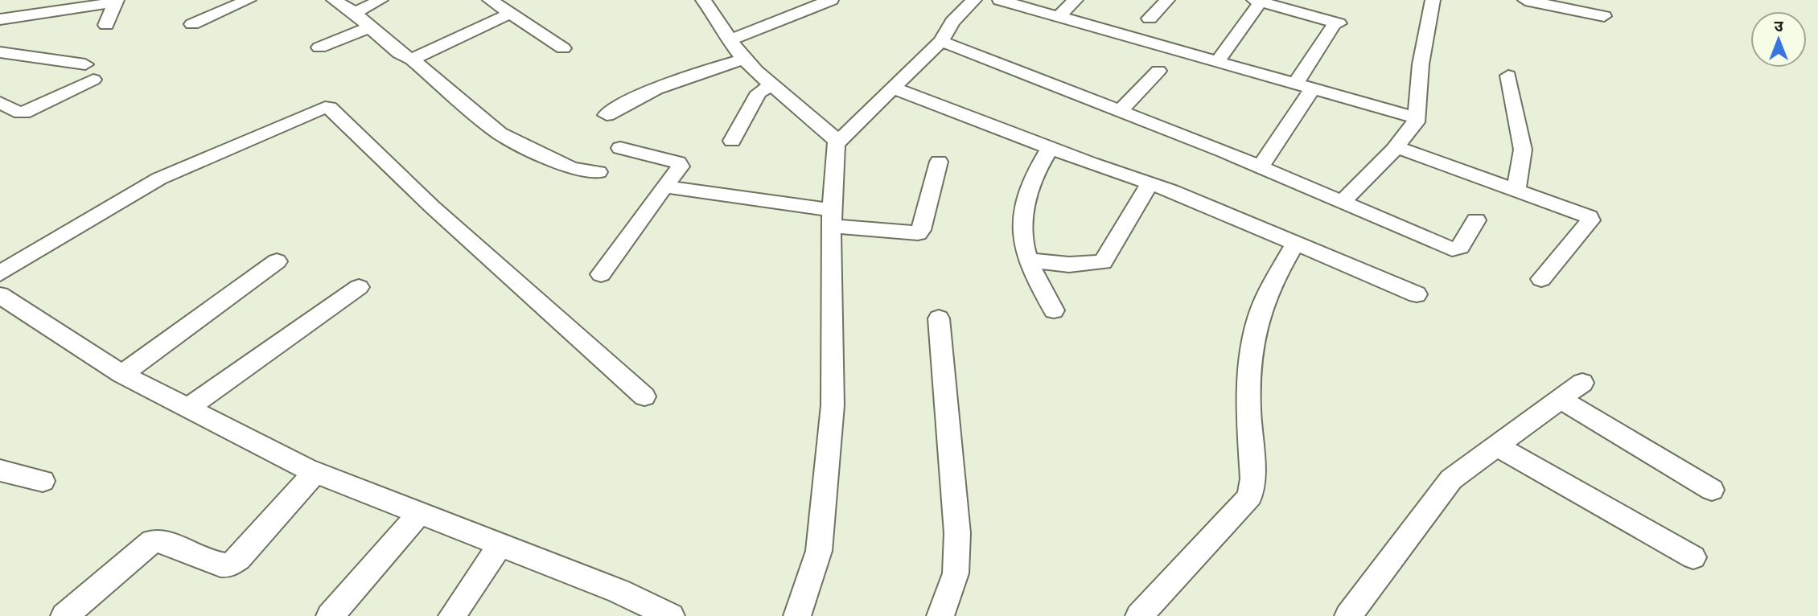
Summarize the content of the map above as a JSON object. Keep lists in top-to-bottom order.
{
  "north": "top"
}
